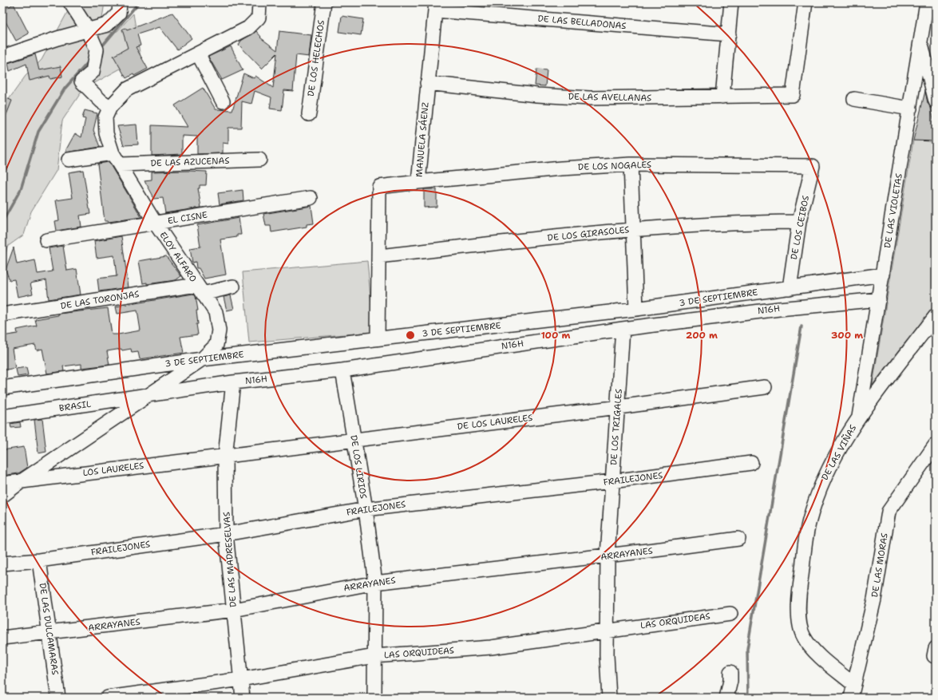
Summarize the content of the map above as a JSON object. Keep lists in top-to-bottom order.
{
  "streets": {
    "street": [
      "DE LAS BELLADONAS",
      "DE LOS HELECHOS",
      "DE LAS AVELLANAS",
      "MANUELA SÁENZ",
      "DE LAS AZUCENAS",
      "DE LOS NOGALES",
      "DE LAS VIOLETAS",
      "EL CISNE",
      "DE LOS CEIBOS",
      "DE LOS GIRASOLES",
      "ELOY ALFARO",
      "3 DE SEPTIEMBRE",
      "DE LAS TORONJAS",
      "N16H",
      "BRASIL",
      "DE LOS LAURELES",
      "DE LOS TRIGALES",
      "DE LAS VIÑAS",
      "DE LOS LIRIOS",
      "LOS LAURELES",
      "FRAILEJONES",
      "ARRAYANES",
      "DE LAS MADRESELVAS",
      "DE LAS MORAS",
      "LAS ORQUIDEAS",
      "DE LAS DULCAMARAS"
    ]
  },
  "crossings": [
    ["DE LAS BELLADONAS", "MANUELA SÁENZ"],
    ["DE LAS AVELLANAS", "MANUELA SÁENZ"],
    ["MANUELA SÁENZ", "DE LOS NOGALES"],
    ["MANUELA SÁENZ", "DE LOS GIRASOLES"],
    ["MANUELA SÁENZ", "3 DE SEPTIEMBRE"],
    ["DE LAS AZUCENAS", "ELOY ALFARO"],
    ["DE LOS NOGALES", "DE LOS CEIBOS"],
    ["DE LAS VIOLETAS", "3 DE SEPTIEMBRE"],
    ["DE LAS VIOLETAS", "N16H"],
    ["DE LAS VIOLETAS", "DE LAS VIÑAS"],
    ["EL CISNE", "ELOY ALFARO"],
    ["DE LOS CEIBOS", "DE LOS GIRASOLES"],
    ["DE LOS CEIBOS", "3 DE SEPTIEMBRE"],
    ["ELOY ALFARO", "3 DE SEPTIEMBRE"],
    ["ELOY ALFARO", "DE LAS TORONJAS"],
    ["ELOY ALFARO", "N16H"],
    ["ELOY ALFARO", "BRASIL"],
    ["ELOY ALFARO", "LOS LAURELES"],
    ["N16H", "BRASIL"],
    ["N16H", "DE LOS TRIGALES"],
    ["N16H", "DE LOS LIRIOS"],
    ["N16H", "DE LAS MADRESELVAS"],
    ["DE LOS LAURELES", "DE LOS TRIGALES"],
    ["DE LOS LAURELES", "DE LOS LIRIOS"],
    ["DE LOS LAURELES", "LOS LAURELES"],
    ["DE LOS LAURELES", "DE LAS MADRESELVAS"],
    ["DE LOS TRIGALES", "FRAILEJONES"],
    ["DE LOS TRIGALES", "ARRAYANES"],
    ["DE LOS TRIGALES", "LAS ORQUIDEAS"],
    ["DE LAS VIÑAS", "DE LAS MORAS"],
    ["DE LOS LIRIOS", "FRAILEJONES"],
    ["DE LOS LIRIOS", "ARRAYANES"],
    ["DE LOS LIRIOS", "LAS ORQUIDEAS"],
    ["LOS LAURELES", "DE LAS MADRESELVAS"],
    ["FRAILEJONES", "DE LAS MADRESELVAS"],
    ["FRAILEJONES", "DE LAS DULCAMARAS"],
    ["ARRAYANES", "DE LAS MADRESELVAS"],
    ["ARRAYANES", "DE LAS DULCAMARAS"],
    ["DE LAS MADRESELVAS", "LAS ORQUIDEAS"]
  ],
  "rings": ["100 m", "200 m", "300 m"]
}
